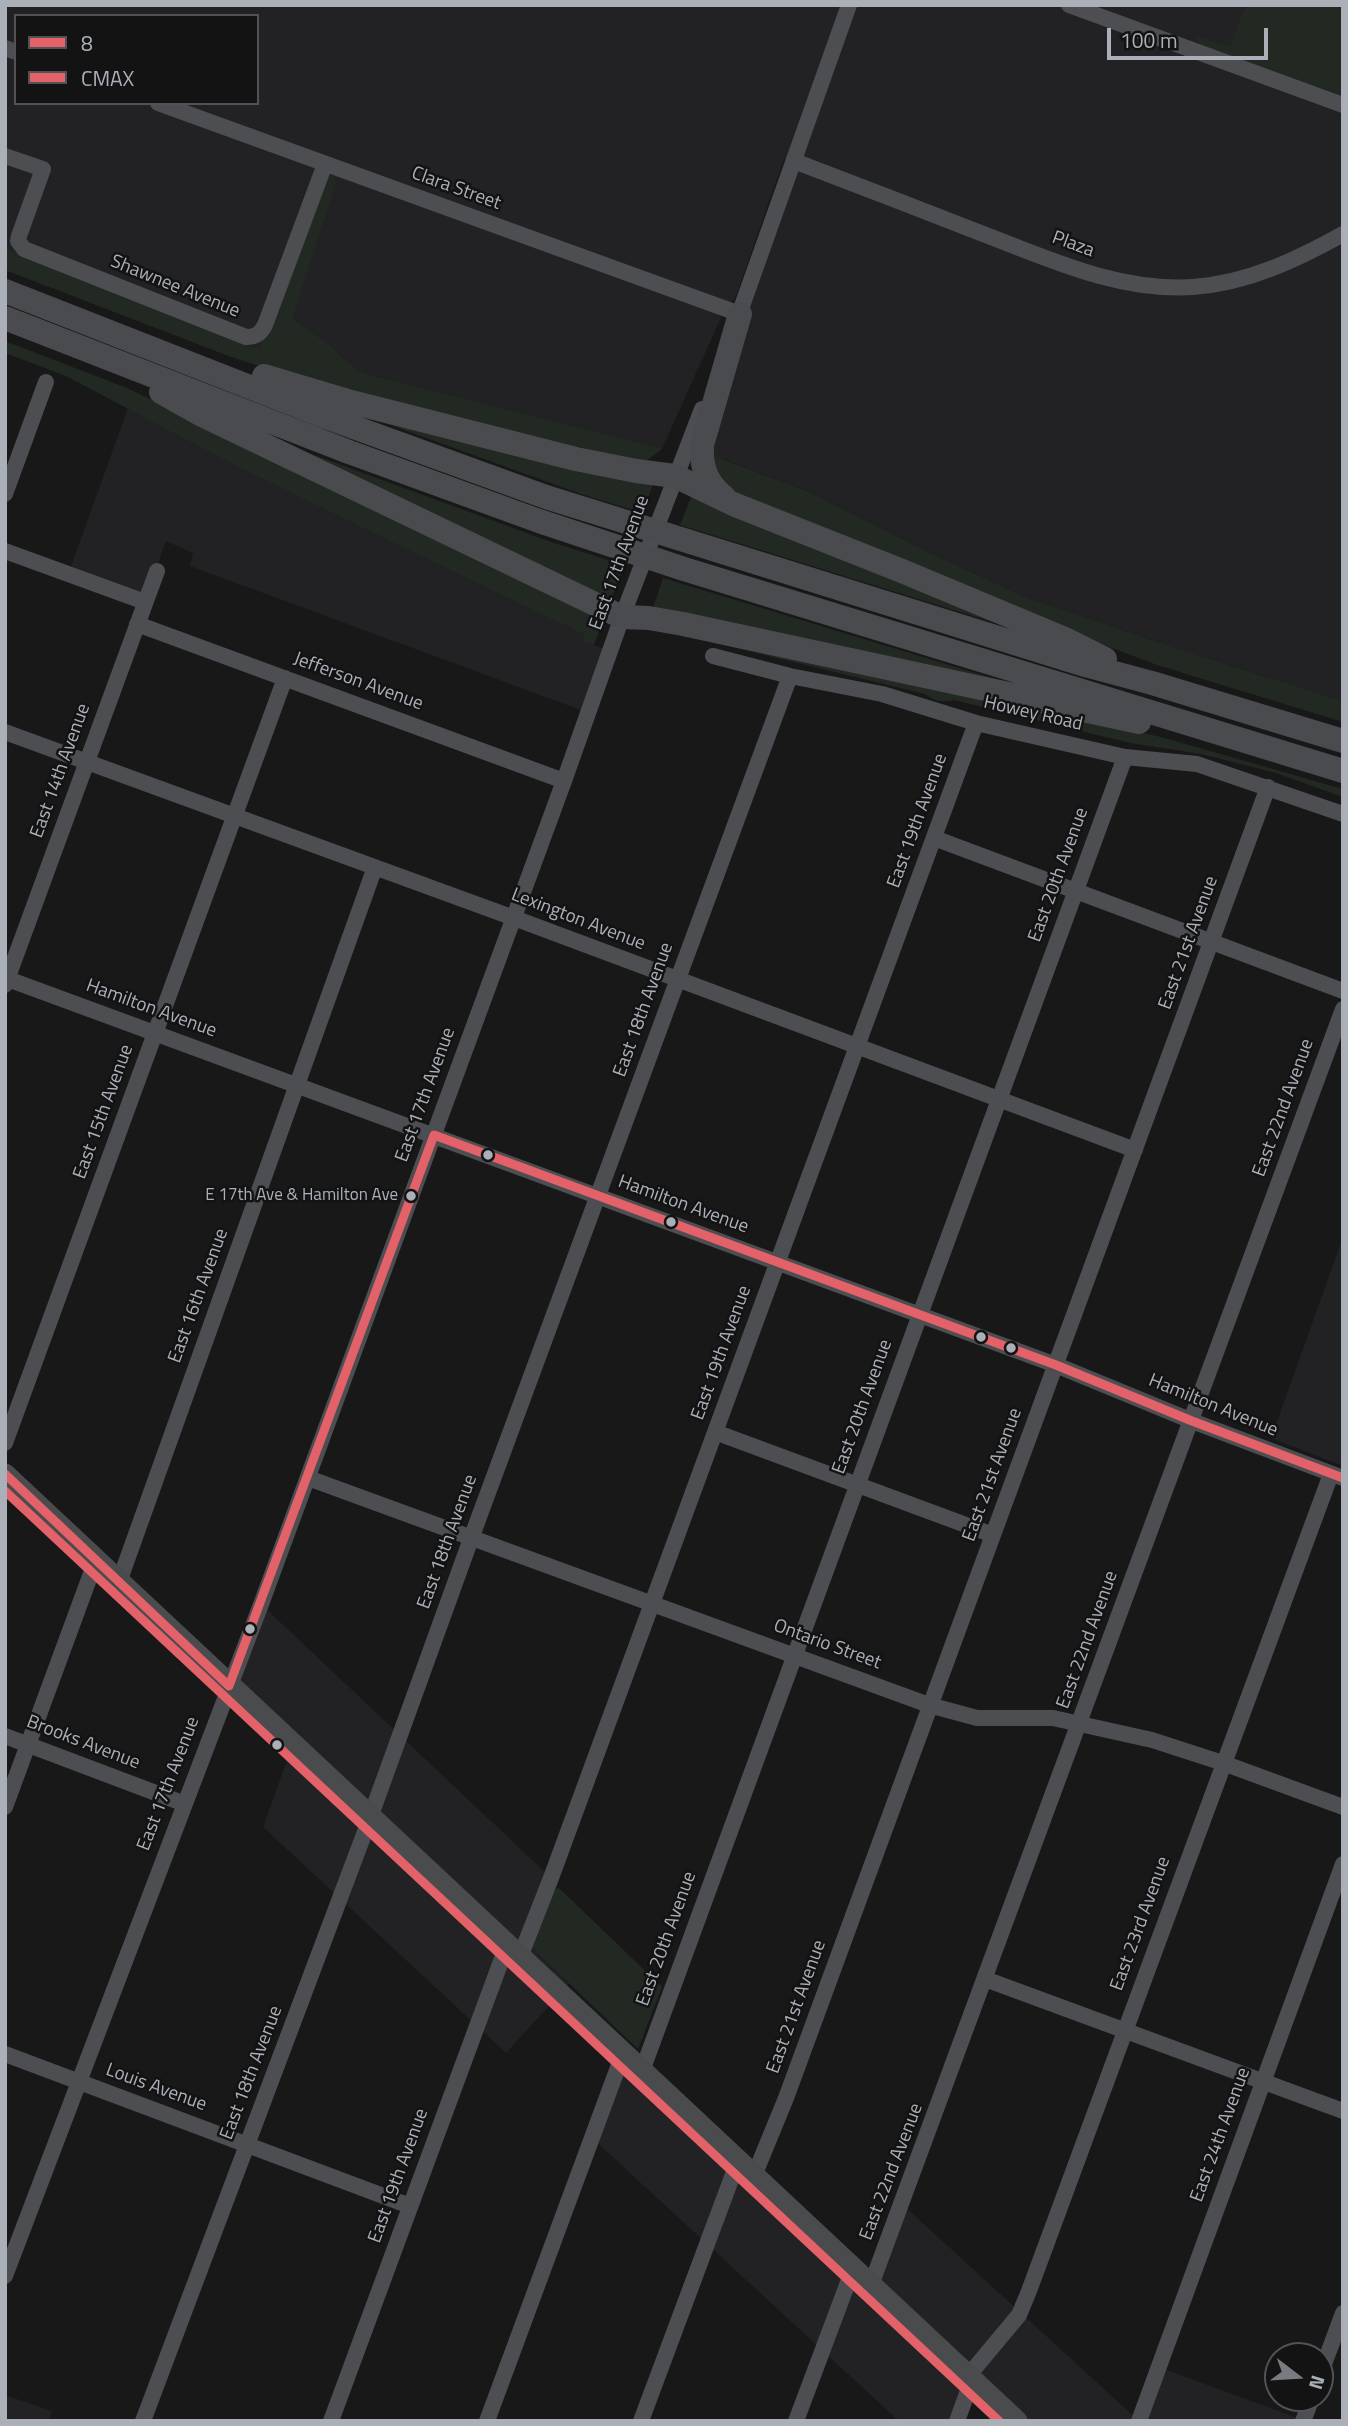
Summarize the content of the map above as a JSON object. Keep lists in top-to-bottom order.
{
  "streets": {
    "street": [
      "Clara Street",
      "Plaza",
      "Shawnee Avenue",
      "East 17th Avenue",
      "Jefferson Avenue",
      "Howey Road",
      "East 14th Avenue",
      "East 19th Avenue",
      "East 20th Avenue",
      "Lexington Avenue",
      "East 21st Avenue",
      "Hamilton Avenue",
      "East 18th Avenue",
      "East 22nd Avenue",
      "East 15th Avenue",
      "East 16th Avenue",
      "Ontario Street",
      "Brooks Avenue",
      "East 23rd Avenue",
      "Louis Avenue",
      "East 24th Avenue"
    ]
  },
  "crossings": [
    ["Clara Street", "Shawnee Avenue"],
    ["Clara Street", "East 17th Avenue"],
    ["Plaza", "East 17th Avenue"],
    ["East 17th Avenue", "Jefferson Avenue"],
    ["East 17th Avenue", "Lexington Avenue"],
    ["East 17th Avenue", "Hamilton Avenue"],
    ["East 17th Avenue", "Ontario Street"],
    ["East 17th Avenue", "Brooks Avenue"],
    ["East 17th Avenue", "Louis Avenue"],
    ["Jefferson Avenue", "East 14th Avenue"],
    ["Jefferson Avenue", "East 15th Avenue"],
    ["Howey Road", "East 19th Avenue"],
    ["Howey Road", "East 20th Avenue"],
    ["Howey Road", "East 21st Avenue"],
    ["Howey Road", "East 18th Avenue"],
    ["East 14th Avenue", "Lexington Avenue"],
    ["East 14th Avenue", "Hamilton Avenue"],
    ["East 19th Avenue", "Lexington Avenue"],
    ["East 19th Avenue", "Hamilton Avenue"],
    ["East 19th Avenue", "Ontario Street"],
    ["East 19th Avenue", "Louis Avenue"],
    ["East 20th Avenue", "Lexington Avenue"],
    ["East 20th Avenue", "Hamilton Avenue"],
    ["East 20th Avenue", "Ontario Street"],
    ["Lexington Avenue", "East 21st Avenue"],
    ["Lexington Avenue", "East 18th Avenue"],
    ["Lexington Avenue", "East 15th Avenue"],
    ["Lexington Avenue", "East 16th Avenue"],
    ["East 21st Avenue", "Hamilton Avenue"],
    ["East 21st Avenue", "Ontario Street"],
    ["Hamilton Avenue", "East 18th Avenue"],
    ["Hamilton Avenue", "East 22nd Avenue"],
    ["Hamilton Avenue", "East 15th Avenue"],
    ["Hamilton Avenue", "East 16th Avenue"],
    ["Hamilton Avenue", "East 23rd Avenue"],
    ["East 18th Avenue", "Ontario Street"],
    ["East 18th Avenue", "Louis Avenue"],
    ["East 22nd Avenue", "Ontario Street"],
    ["Ontario Street", "East 23rd Avenue"]
  ],
  "places": ["E 17th Ave & Hamilton Ave"],
  "lines": ["transit line 8", "transit line CMAX"],
  "legend": ["8", "CMAX"],
  "scale_bar": "100 m",
  "north": "right"
}
